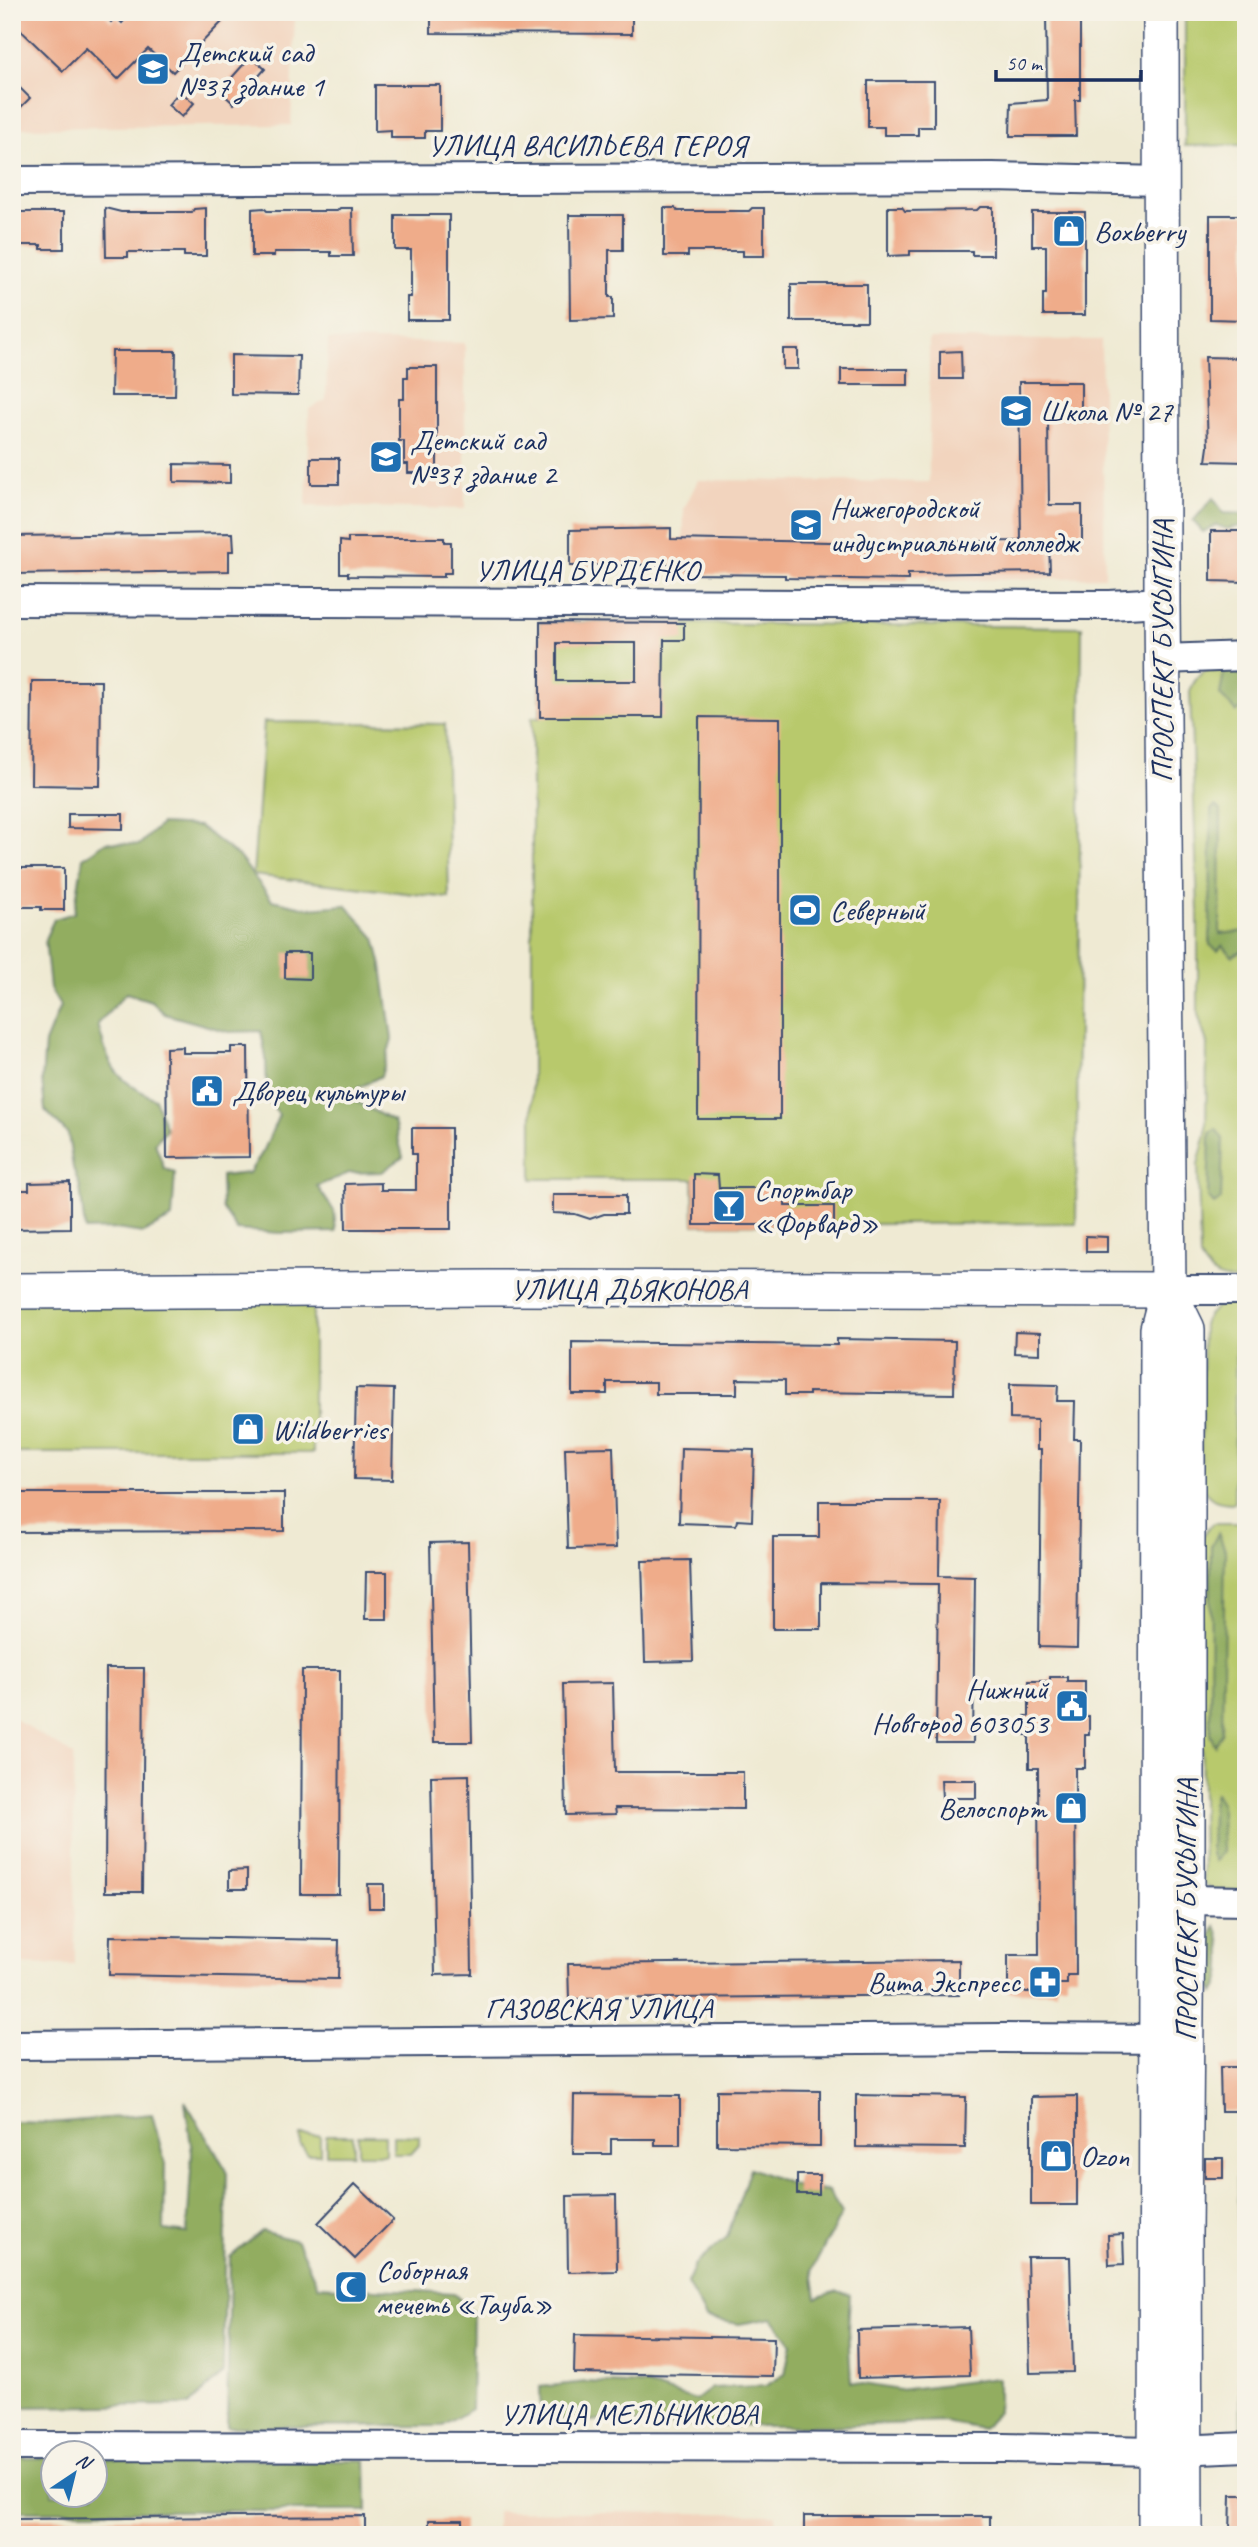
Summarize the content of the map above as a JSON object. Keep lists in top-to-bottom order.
{
  "streets": {
    "main road": ["ПРОСПЕКТ БУСЫГИНА", "УЛИЦА ДЬЯКОНОВА"],
    "street": [
      "УЛИЦА ВАСИЛЬЕВА ГЕРОЯ",
      "УЛИЦА БУРДЕНКО",
      "ГАЗОВСКАЯ УЛИЦА",
      "УЛИЦА МЕЛЬНИКОВА"
    ]
  },
  "crossings": [
    ["УЛИЦА ВАСИЛЬЕВА ГЕРОЯ", "ПРОСПЕКТ БУСЫГИНА"],
    ["УЛИЦА БУРДЕНКО", "ПРОСПЕКТ БУСЫГИНА"],
    ["ПРОСПЕКТ БУСЫГИНА", "УЛИЦА ДЬЯКОНОВА"],
    ["ПРОСПЕКТ БУСЫГИНА", "ГАЗОВСКАЯ УЛИЦА"],
    ["ПРОСПЕКТ БУСЫГИНА", "УЛИЦА МЕЛЬНИКОВА"]
  ],
  "places": {
    "school or university": [
      "Детский сад №37 здание 1",
      "Школа № 27",
      "Детский сад №37 здание 2",
      "Нижегородской индустриальный колледж"
    ],
    "shop": [
      "Boxberry",
      "Wildberries",
      "Велоспорт",
      "Ozon"
    ],
    "sports": ["Северный"],
    "public building": ["Дворец культуры", "Нижний Новгород 603053"],
    "bar": ["Спортбар «Форвард»"],
    "pharmacy": ["Вита Экспресс"],
    "mosque": ["Соборная мечеть «Тауба»"]
  },
  "scale_bar": "50 m",
  "north": "top right"
}
